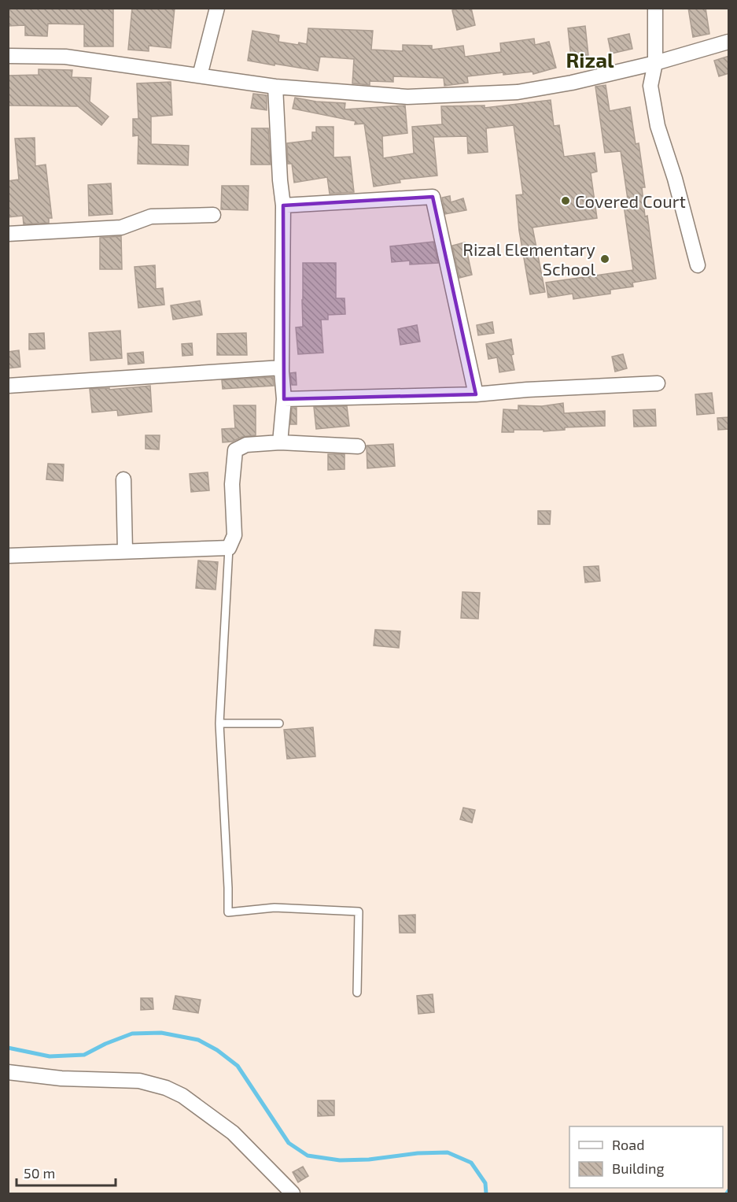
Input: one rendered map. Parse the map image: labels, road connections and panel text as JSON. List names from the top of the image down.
{
  "districts": ["Rizal"],
  "places": ["Covered Court", "Rizal Elementary School"],
  "legend": ["Road", "Building"],
  "scale_bar": "50 m"
}
